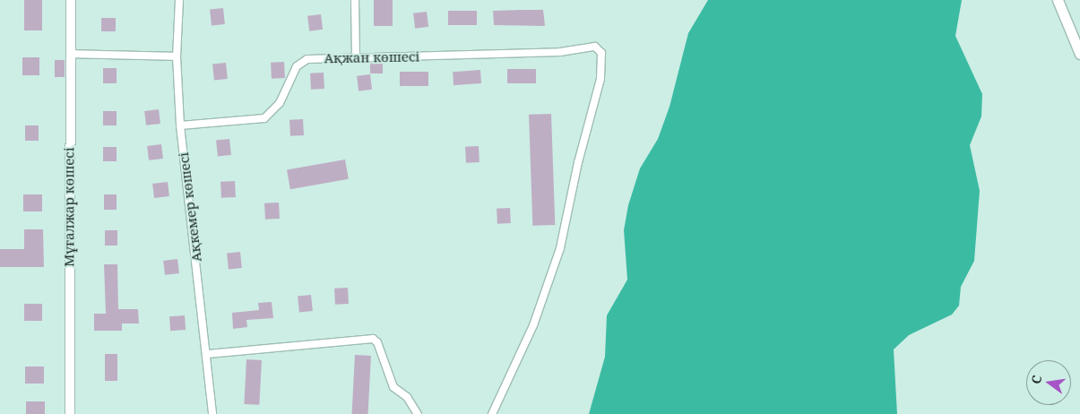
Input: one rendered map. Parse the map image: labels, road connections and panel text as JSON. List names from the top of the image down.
{
  "streets": {
    "street": ["Ақжан көшесі", "Мұғалжар көшесі", "Ақкемер көшесі"]
  },
  "crossings": [
    ["Ақжан көшесі", "Ақкемер көшесі"]
  ],
  "north": "left"
}
